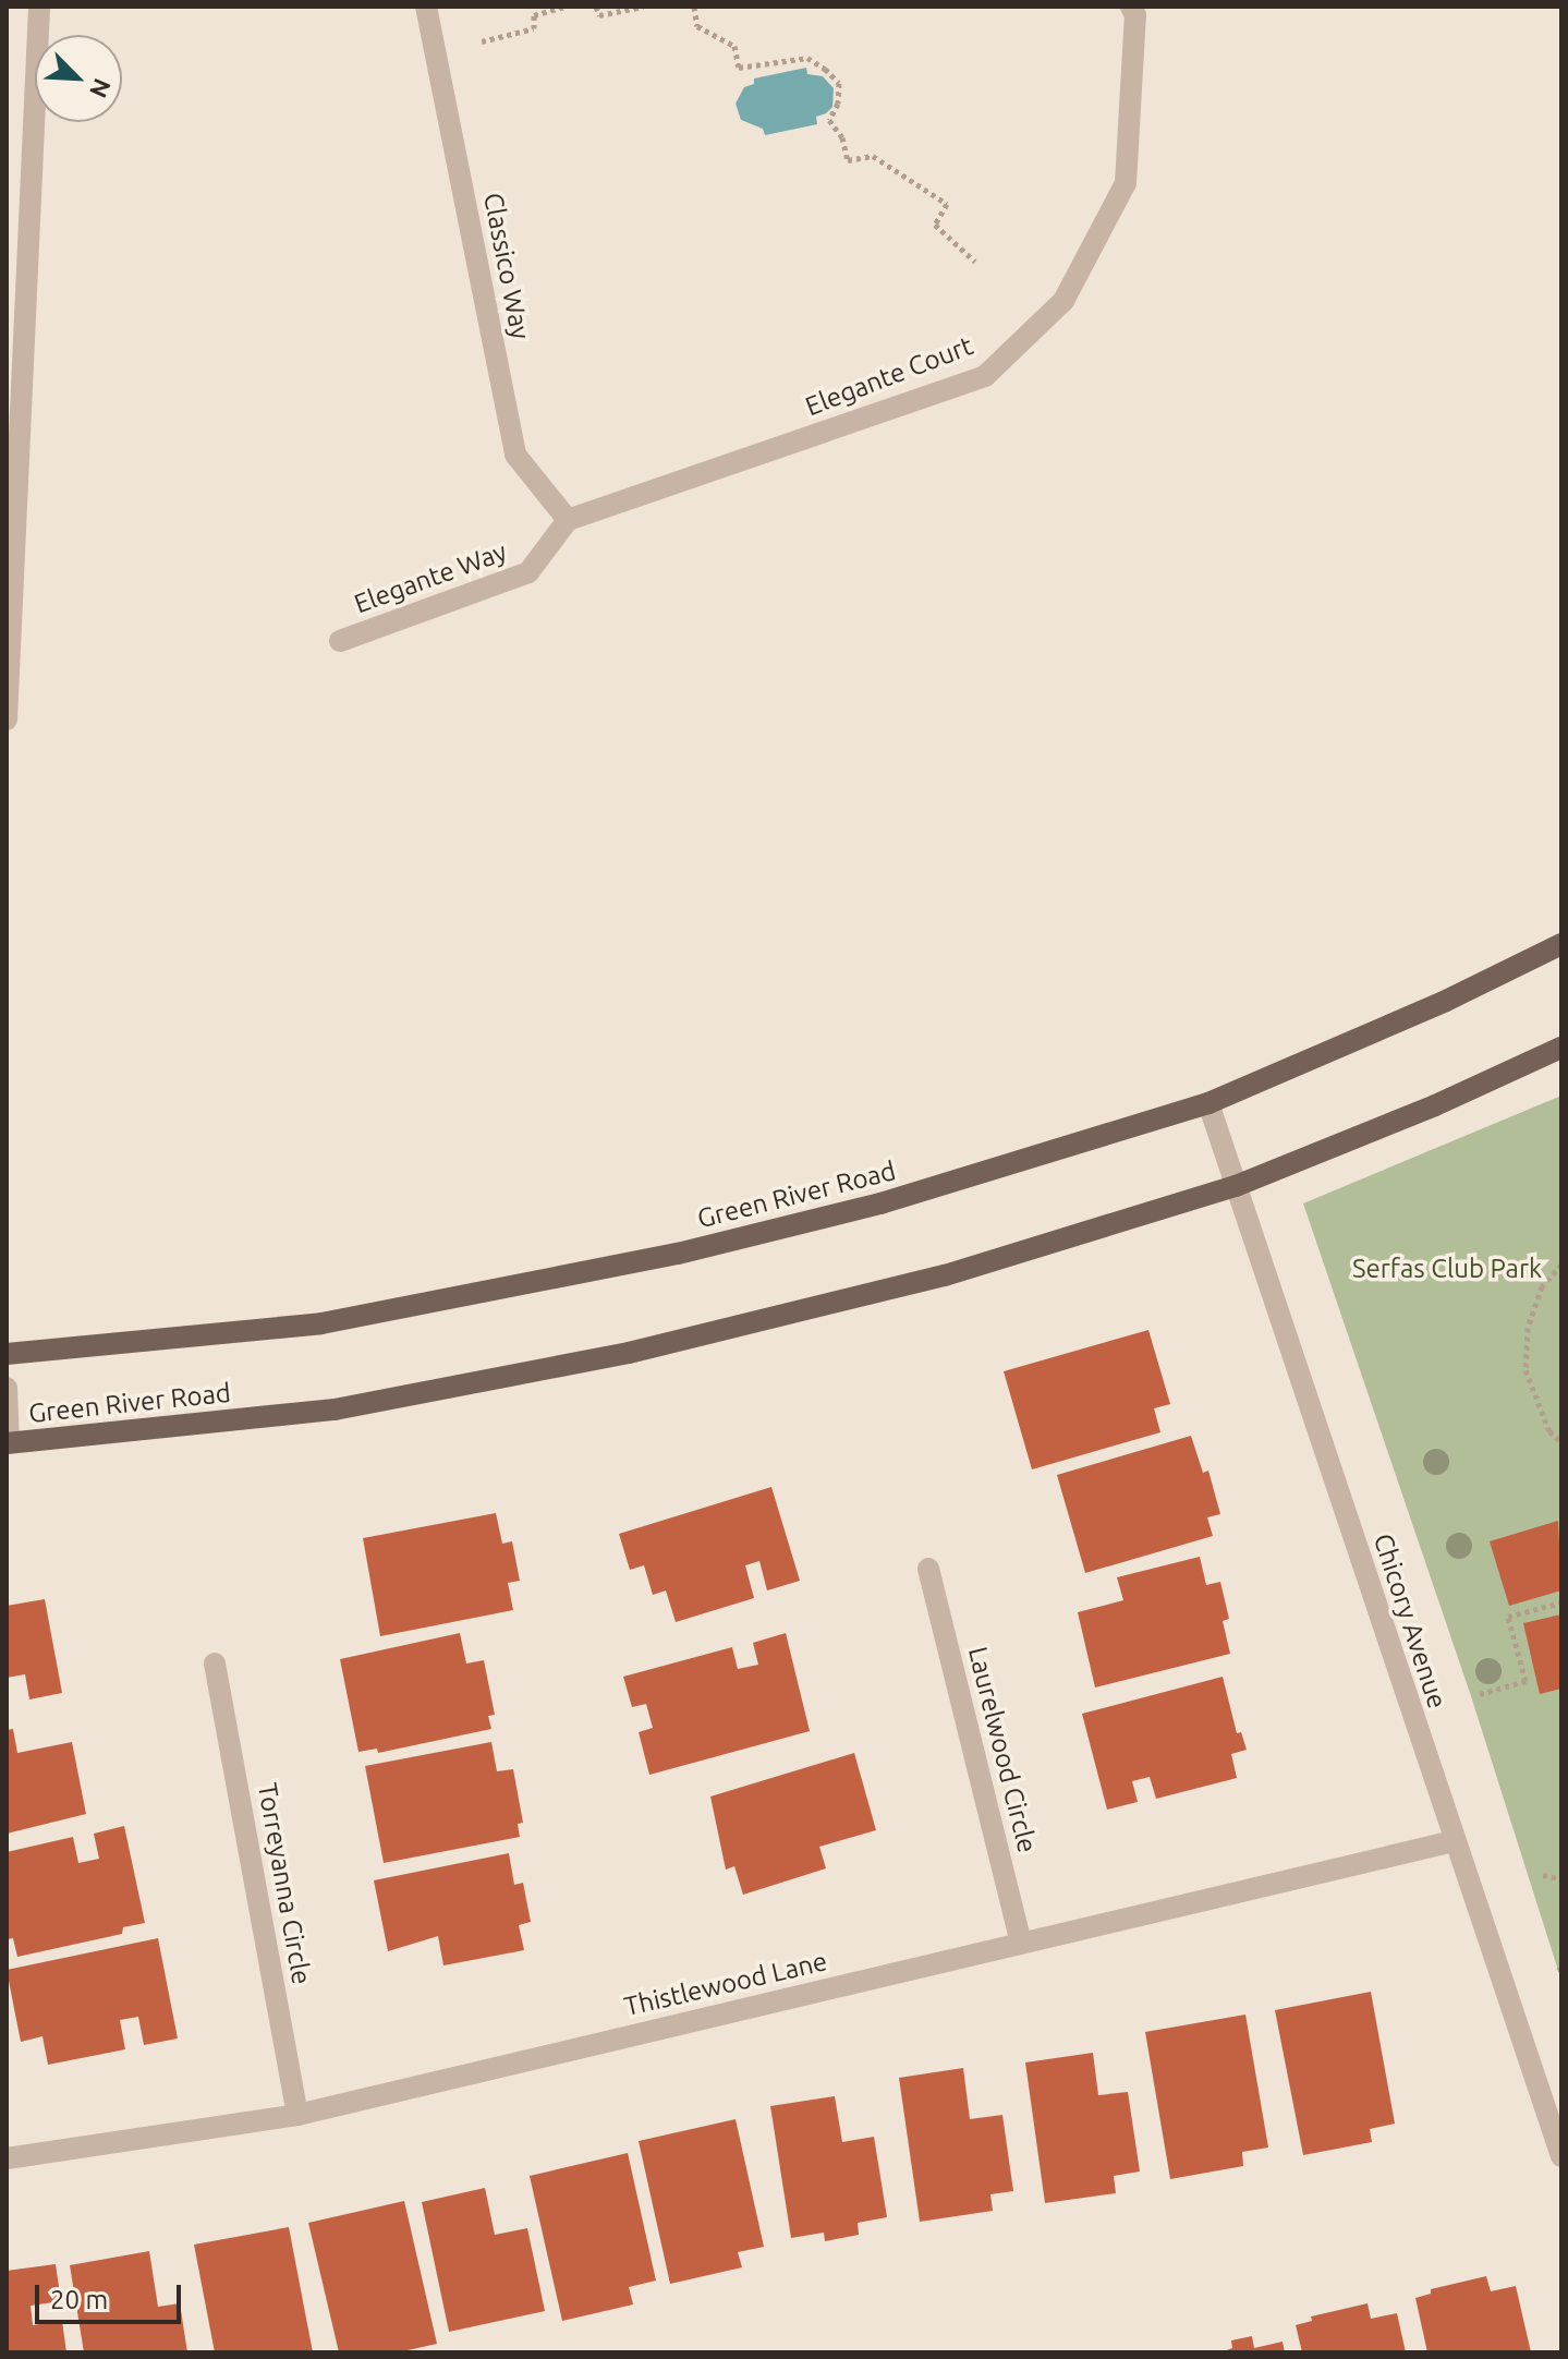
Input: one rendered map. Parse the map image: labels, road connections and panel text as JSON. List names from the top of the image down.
{
  "streets": {
    "main road": ["Green River Road"],
    "street": [
      "Classico Way",
      "Elegante Court",
      "Elegante Way",
      "Chicory Avenue",
      "Laurelwood Circle",
      "Torreyanna Circle",
      "Thistlewood Lane"
    ]
  },
  "crossings": [
    ["Classico Way", "Elegante Court"],
    ["Classico Way", "Elegante Way"],
    ["Elegante Court", "Elegante Way"],
    ["Green River Road", "Chicory Avenue"],
    ["Chicory Avenue", "Thistlewood Lane"],
    ["Laurelwood Circle", "Thistlewood Lane"],
    ["Torreyanna Circle", "Thistlewood Lane"]
  ],
  "parks": ["Serfas Club Park"],
  "scale_bar": "20 m",
  "north": "bottom right"
}
